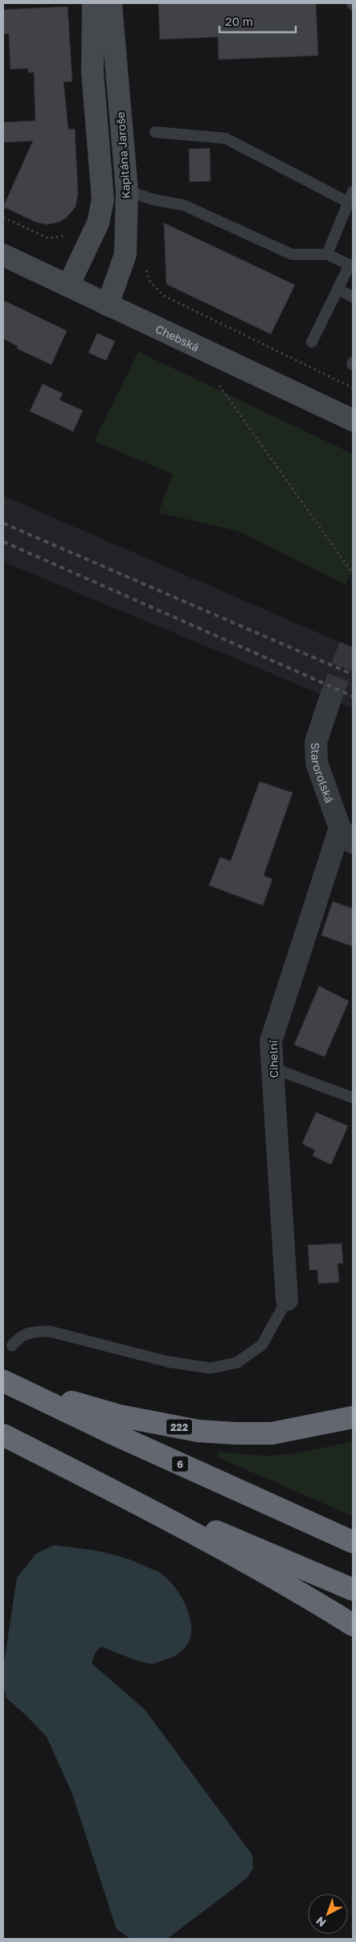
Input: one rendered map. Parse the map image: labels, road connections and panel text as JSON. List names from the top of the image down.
{
  "streets": {
    "highway": ["222", "6"],
    "street": [
      "Kapitána Jaroše",
      "Chebská",
      "Starorolská",
      "Cihelní"
    ]
  },
  "crossings": [
    ["Kapitána Jaroše", "Chebská"],
    ["Starorolská", "Cihelní"],
    ["222", "6"]
  ],
  "scale_bar": "20 m",
  "north": "bottom left"
}
